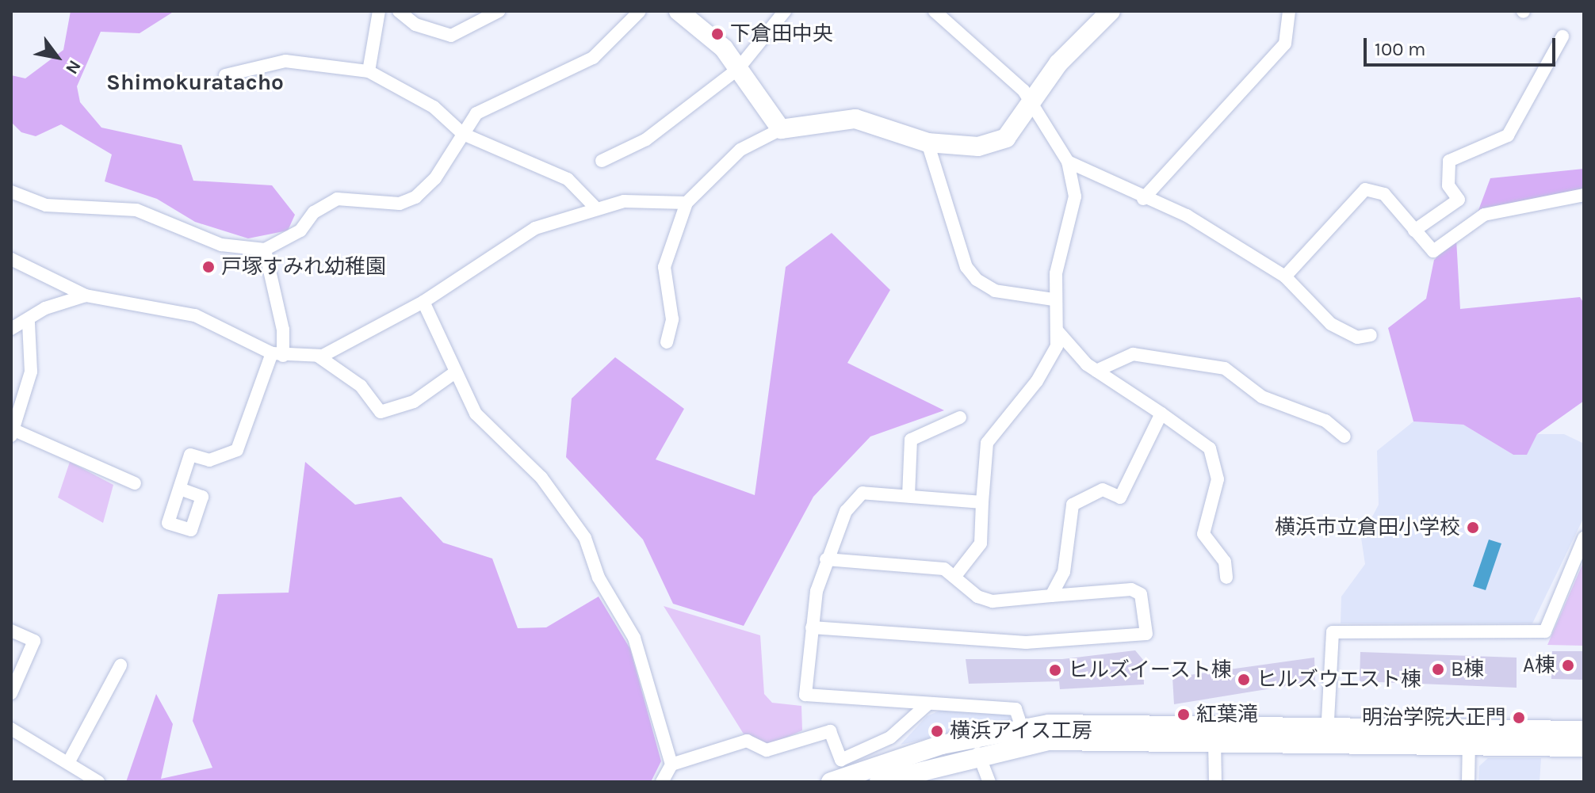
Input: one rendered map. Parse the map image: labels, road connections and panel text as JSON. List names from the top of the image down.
{
  "districts": ["Shimokuratacho"],
  "places": [
    "下倉田中央",
    "戸塚すみれ幼稚園",
    "横浜市立倉田小学校",
    "A棟",
    "B棟",
    "ヒルズイースト棟",
    "ヒルズウエスト棟",
    "紅葉滝",
    "明治学院大正門",
    "横浜アイス工房"
  ],
  "scale_bar": "100 m",
  "north": "bottom right"
}
